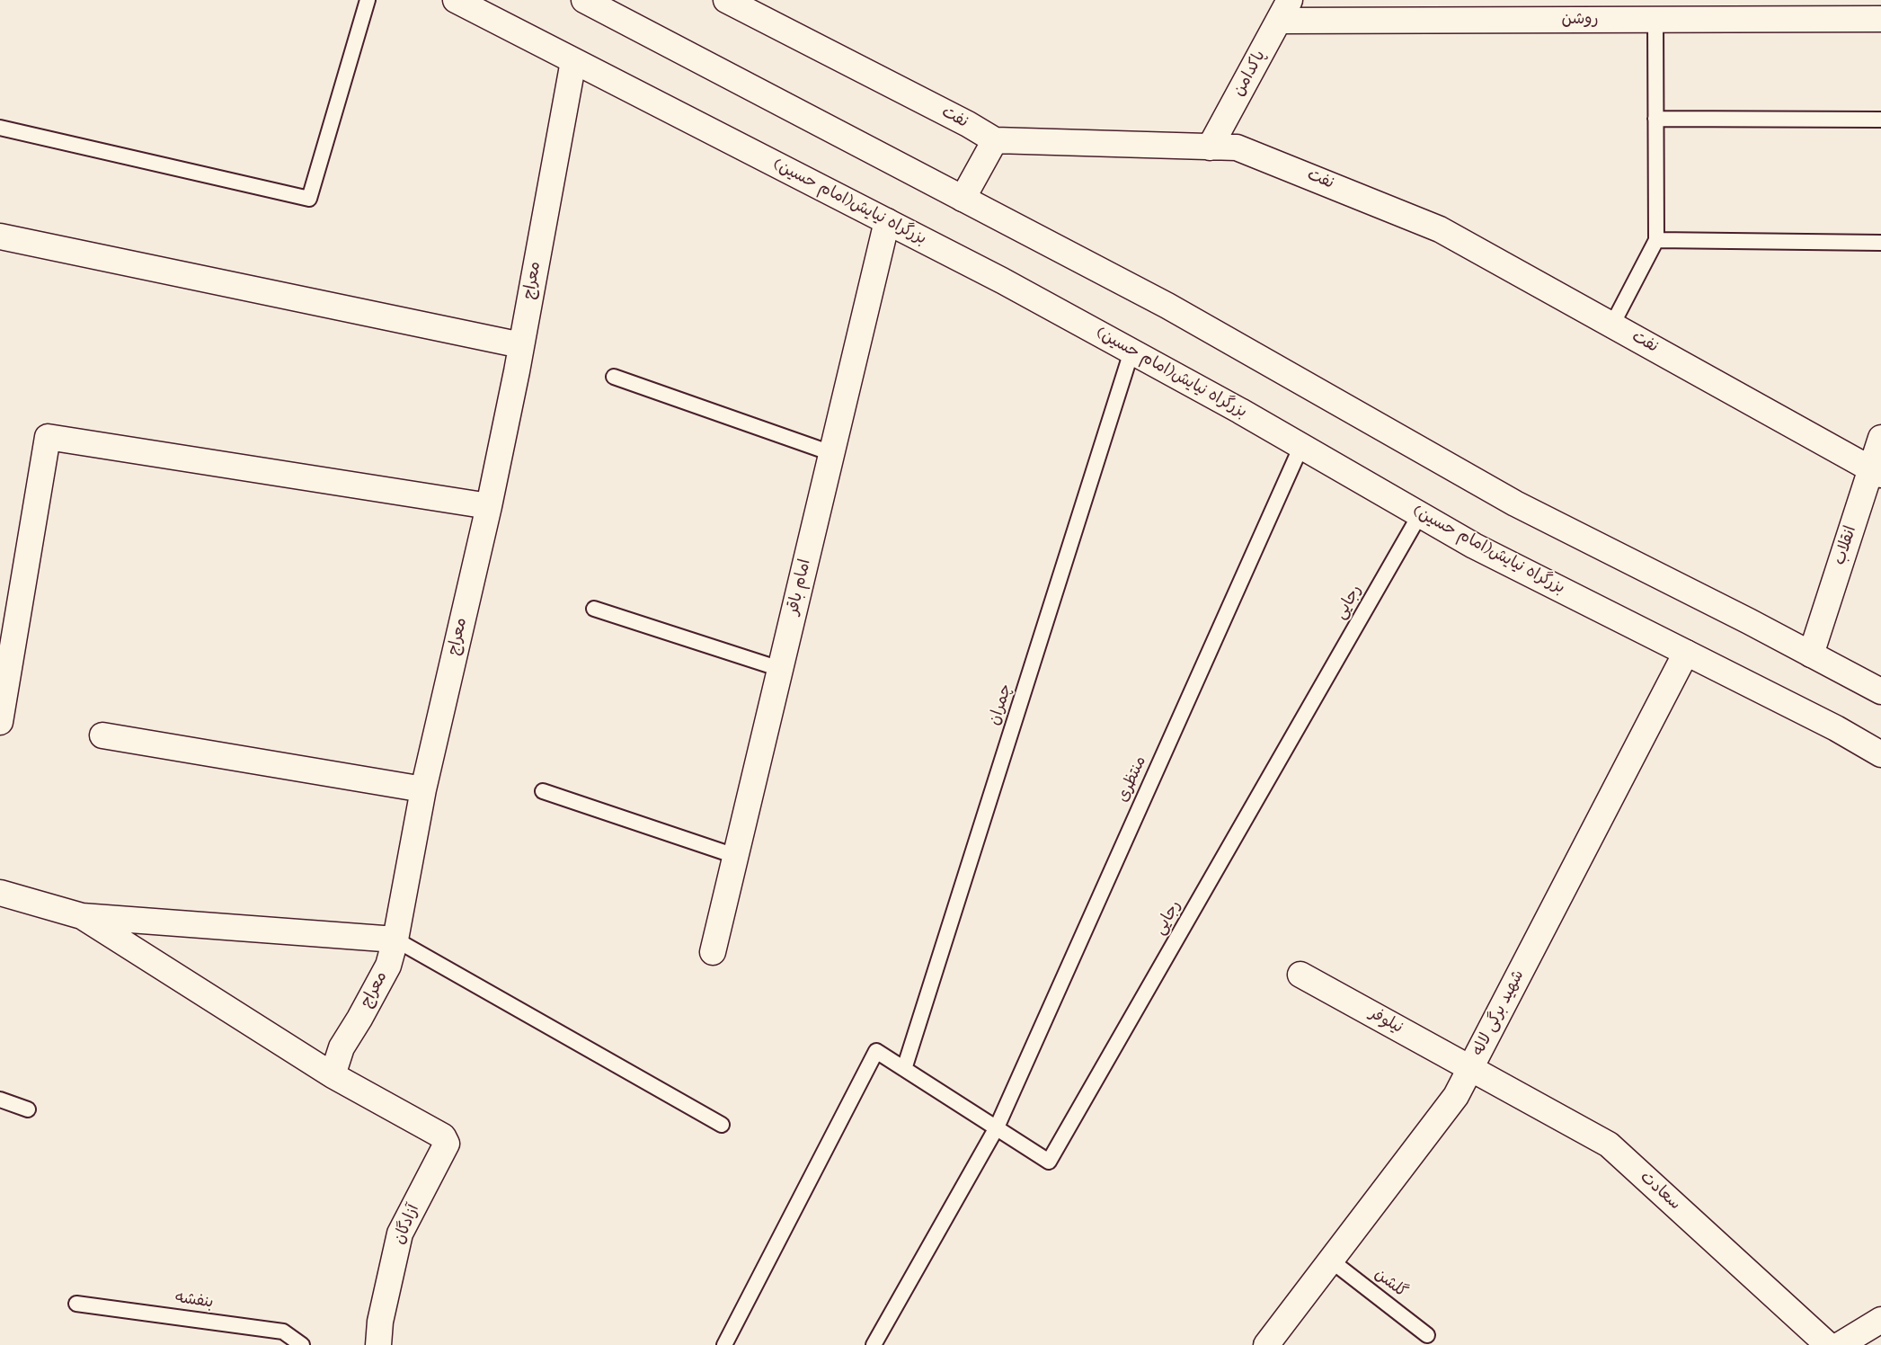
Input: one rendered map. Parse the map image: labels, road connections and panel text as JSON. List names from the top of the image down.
{
  "streets": {
    "main road": [
      "روشن",
      "پاکدامن",
      "نفت",
      "بزرگراه نیایش(امام حسین)",
      "معراج",
      "انقلاب",
      "امام باقر",
      "شهید برگی لاله",
      "نیلوفر",
      "سعادت",
      "آزادگان"
    ],
    "lane": [
      "رجایی",
      "چمران",
      "منتظری",
      "گلشن",
      "بنفشه"
    ]
  },
  "crossings": [
    ["روشن", "پاکدامن"],
    ["پاکدامن", "نفت"],
    ["نفت", "انقلاب"],
    ["بزرگراه نیایش(امام حسین)", "معراج"],
    ["بزرگراه نیایش(امام حسین)", "امام باقر"],
    ["بزرگراه نیایش(امام حسین)", "رجایی"],
    ["بزرگراه نیایش(امام حسین)", "چمران"],
    ["بزرگراه نیایش(امام حسین)", "منتظری"],
    ["بزرگراه نیایش(امام حسین)", "شهید برگی لاله"],
    ["معراج", "آزادگان"],
    ["رجایی", "چمران"],
    ["رجایی", "منتظری"],
    ["شهید برگی لاله", "نیلوفر"],
    ["شهید برگی لاله", "سعادت"],
    ["شهید برگی لاله", "گلشن"],
    ["نیلوفر", "سعادت"]
  ]
}
